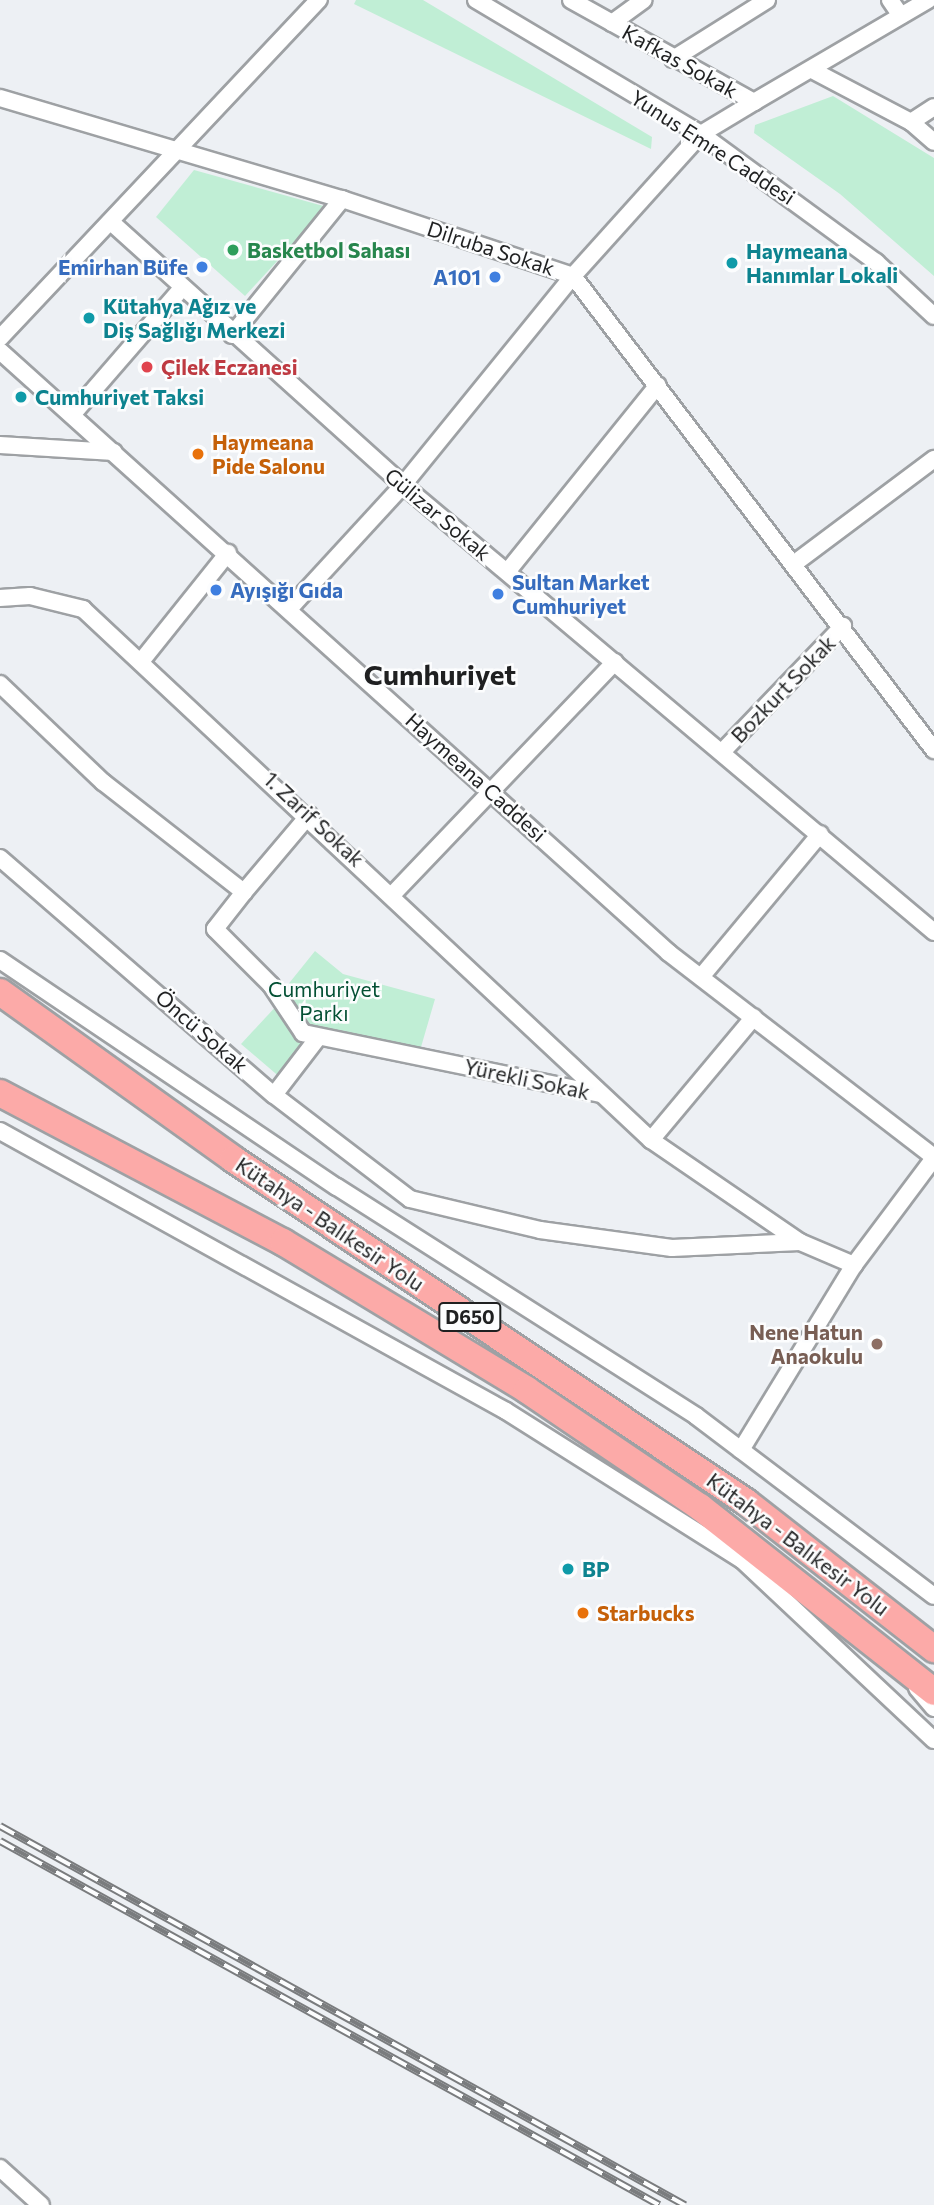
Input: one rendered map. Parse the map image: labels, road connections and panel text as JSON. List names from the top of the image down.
{
  "streets": {
    "highway": ["Kütahya - Balıkesir Yolu", "D650"],
    "street": [
      "Kafkas Sokak",
      "Yunus Emre Caddesi",
      "Dilruba Sokak",
      "Gülizar Sokak",
      "Bozkurt Sokak",
      "Haymeana Caddesi",
      "1. Zarif Sokak",
      "Öncü Sokak",
      "Yürekli Sokak"
    ]
  },
  "crossings": [
    ["Dilruba Sokak", "Bozkurt Sokak"],
    ["Gülizar Sokak", "Bozkurt Sokak"],
    ["1. Zarif Sokak", "Yürekli Sokak"],
    ["Öncü Sokak", "Yürekli Sokak"]
  ],
  "districts": ["Cumhuriyet"],
  "parks": ["Cumhuriyet Parkı"],
  "places": [
    "Basketbol Sahası",
    "Haymeana Hanımlar Lokali",
    "Emirhan Büfe",
    "A101",
    "Kütahya Ağız ve Diş Sağlığı Merkezi",
    "Çilek Eczanesi",
    "Cumhuriyet Taksi",
    "Haymeana Pide Salonu",
    "Ayışığı Gıda",
    "Sultan Market Cumhuriyet",
    "Nene Hatun Anaokulu",
    "BP",
    "Starbucks"
  ]
}
